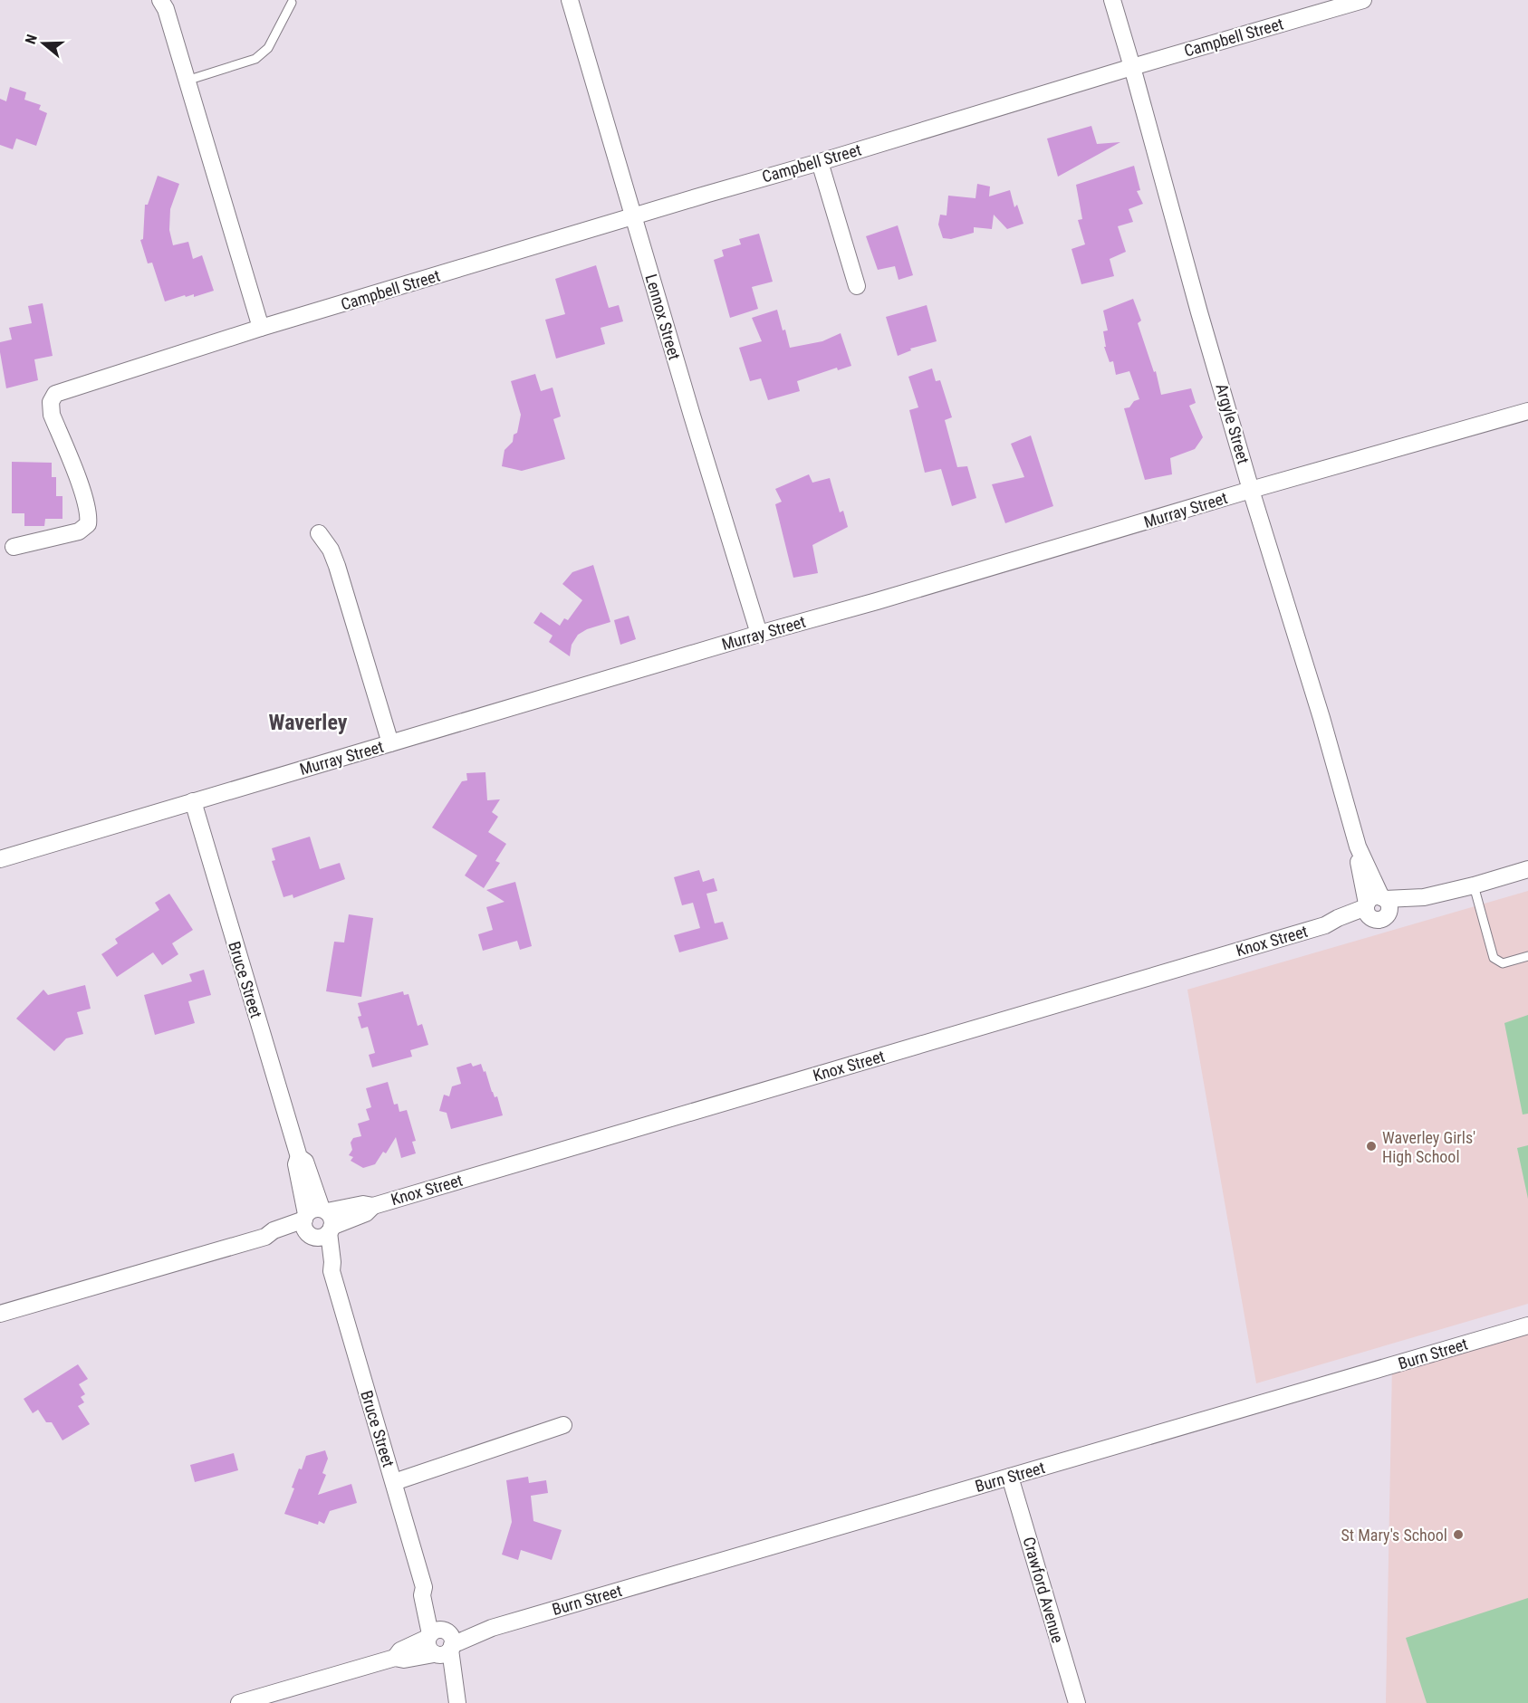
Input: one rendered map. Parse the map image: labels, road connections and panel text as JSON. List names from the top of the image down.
{
  "streets": {
    "street": [
      "Campbell Street",
      "Lennox Street",
      "Argyle Street",
      "Murray Street",
      "Knox Street",
      "Bruce Street",
      "Burn Street",
      "Crawford Avenue"
    ]
  },
  "crossings": [
    ["Campbell Street", "Lennox Street"],
    ["Campbell Street", "Argyle Street"],
    ["Lennox Street", "Murray Street"],
    ["Argyle Street", "Murray Street"],
    ["Argyle Street", "Knox Street"],
    ["Murray Street", "Bruce Street"],
    ["Knox Street", "Bruce Street"],
    ["Bruce Street", "Burn Street"],
    ["Burn Street", "Crawford Avenue"]
  ],
  "districts": ["Waverley"],
  "places": ["Waverley Girls' High School", "St Mary's School"],
  "north": "left"
}
